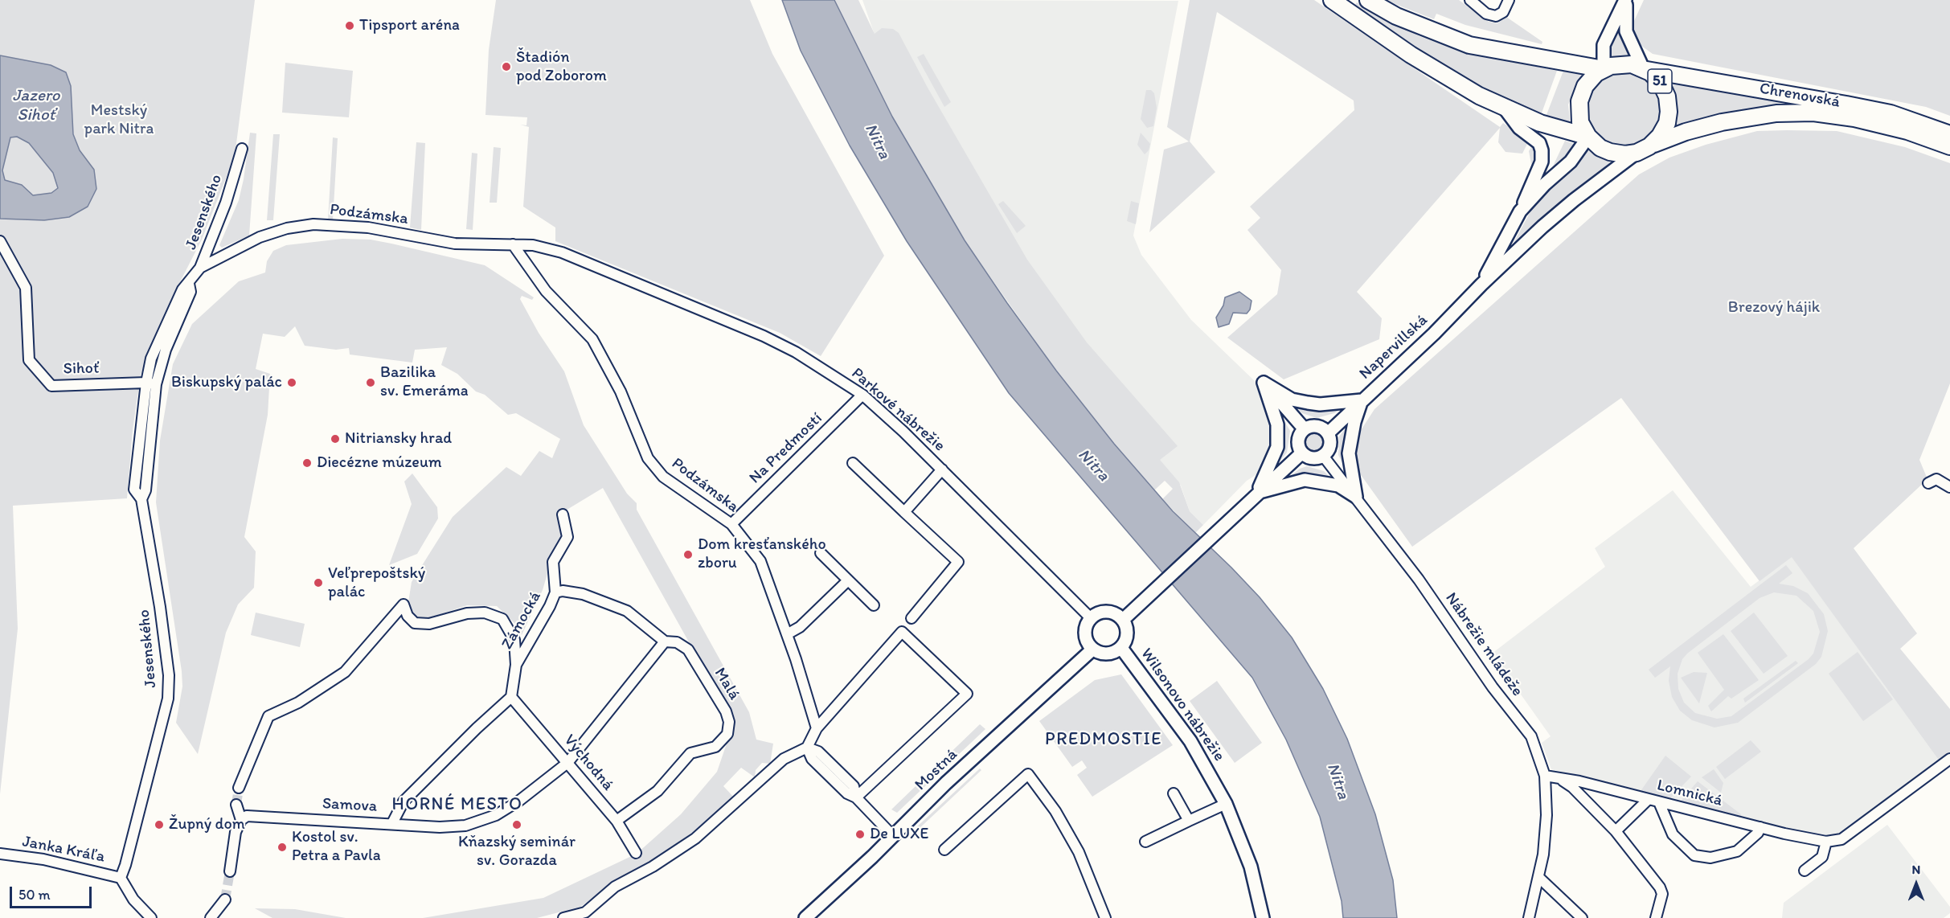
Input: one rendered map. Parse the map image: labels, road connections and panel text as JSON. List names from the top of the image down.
{
  "streets": {
    "main road": ["51", "Chrenovská"],
    "street": [
      "Jesenského",
      "Podzámska",
      "Napervillská",
      "Sihoť",
      "Parkové nábrežie",
      "Na Predmostí",
      "Zámocká",
      "Nábrežie mládeže",
      "Malá",
      "Wilsonovo nábrežie",
      "Východná",
      "Mostná",
      "Lomnická",
      "Samova",
      "Janka Kráľa"
    ]
  },
  "crossings": [
    ["51", "Chrenovská"],
    ["51", "Napervillská"],
    ["Chrenovská", "Napervillská"],
    ["Jesenského", "Podzámska"],
    ["Jesenského", "Sihoť"],
    ["Jesenského", "Janka Kráľa"],
    ["Podzámska", "Parkové nábrežie"],
    ["Podzámska", "Na Predmostí"],
    ["Napervillská", "Nábrežie mládeže"],
    ["Parkové nábrežie", "Na Predmostí"],
    ["Parkové nábrežie", "Wilsonovo nábrežie"],
    ["Parkové nábrežie", "Mostná"],
    ["Zámocká", "Malá"],
    ["Zámocká", "Samova"],
    ["Nábrežie mládeže", "Lomnická"],
    ["Malá", "Východná"],
    ["Malá", "Samova"],
    ["Wilsonovo nábrežie", "Mostná"],
    ["Východná", "Samova"]
  ],
  "districts": ["PREDMOSTIE", "HORNÉ MESTO"],
  "water": ["Jazero Sihoť", "Nitra"],
  "parks": ["Mestský park Nitra", "Brezový hájik"],
  "places": [
    "Tipsport aréna",
    "Štadión pod Zoborom",
    "Biskupský palác",
    "Bazilika sv. Emeráma",
    "Nitriansky hrad",
    "Diecézne múzeum",
    "Dom kresťanského zboru",
    "Veľprepoštský palác",
    "Župný dom",
    "Kňazský seminár sv. Gorazda",
    "De LUXE",
    "Kostol sv. Petra a Pavla"
  ],
  "scale_bar": "50 m",
  "north": "top"
}
